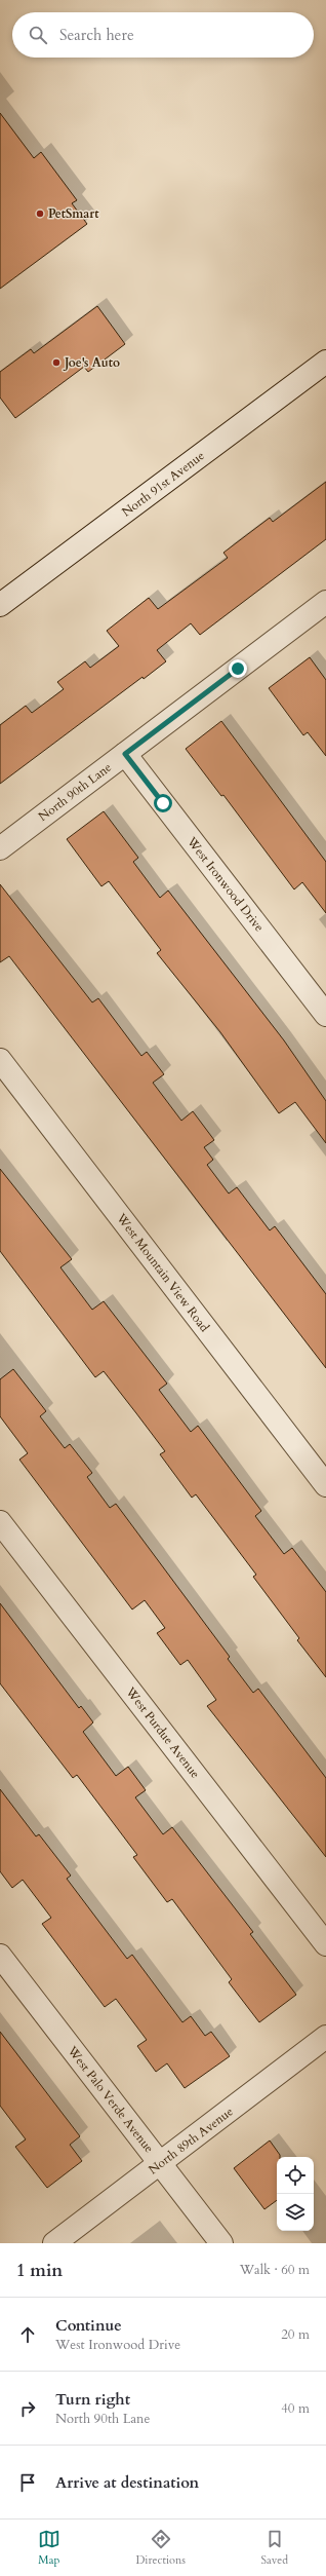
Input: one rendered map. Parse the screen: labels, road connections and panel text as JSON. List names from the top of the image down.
{
  "streets": {
    "street": [
      "North 91st Avenue",
      "North 90th Lane",
      "West Ironwood Drive",
      "West Mountain View Road",
      "West Purdue Avenue",
      "West Palo Verde Avenue",
      "North 89th Avenue"
    ]
  },
  "crossings": [
    ["North 90th Lane", "West Ironwood Drive"],
    ["West Palo Verde Avenue", "North 89th Avenue"]
  ],
  "places": ["PetSmart", "Joe's Auto"],
  "page": {
    "search": "Search here",
    "heading": ["1 min", "Walk · 60 m"],
    "list": [
      ["Continue", "West Ironwood Drive", "20 m"],
      ["Turn right", "North 90th Lane", "40 m"],
      "Arrive at destination"
    ],
    "nav": ["Map", "Directions", "Saved"]
  }
}
